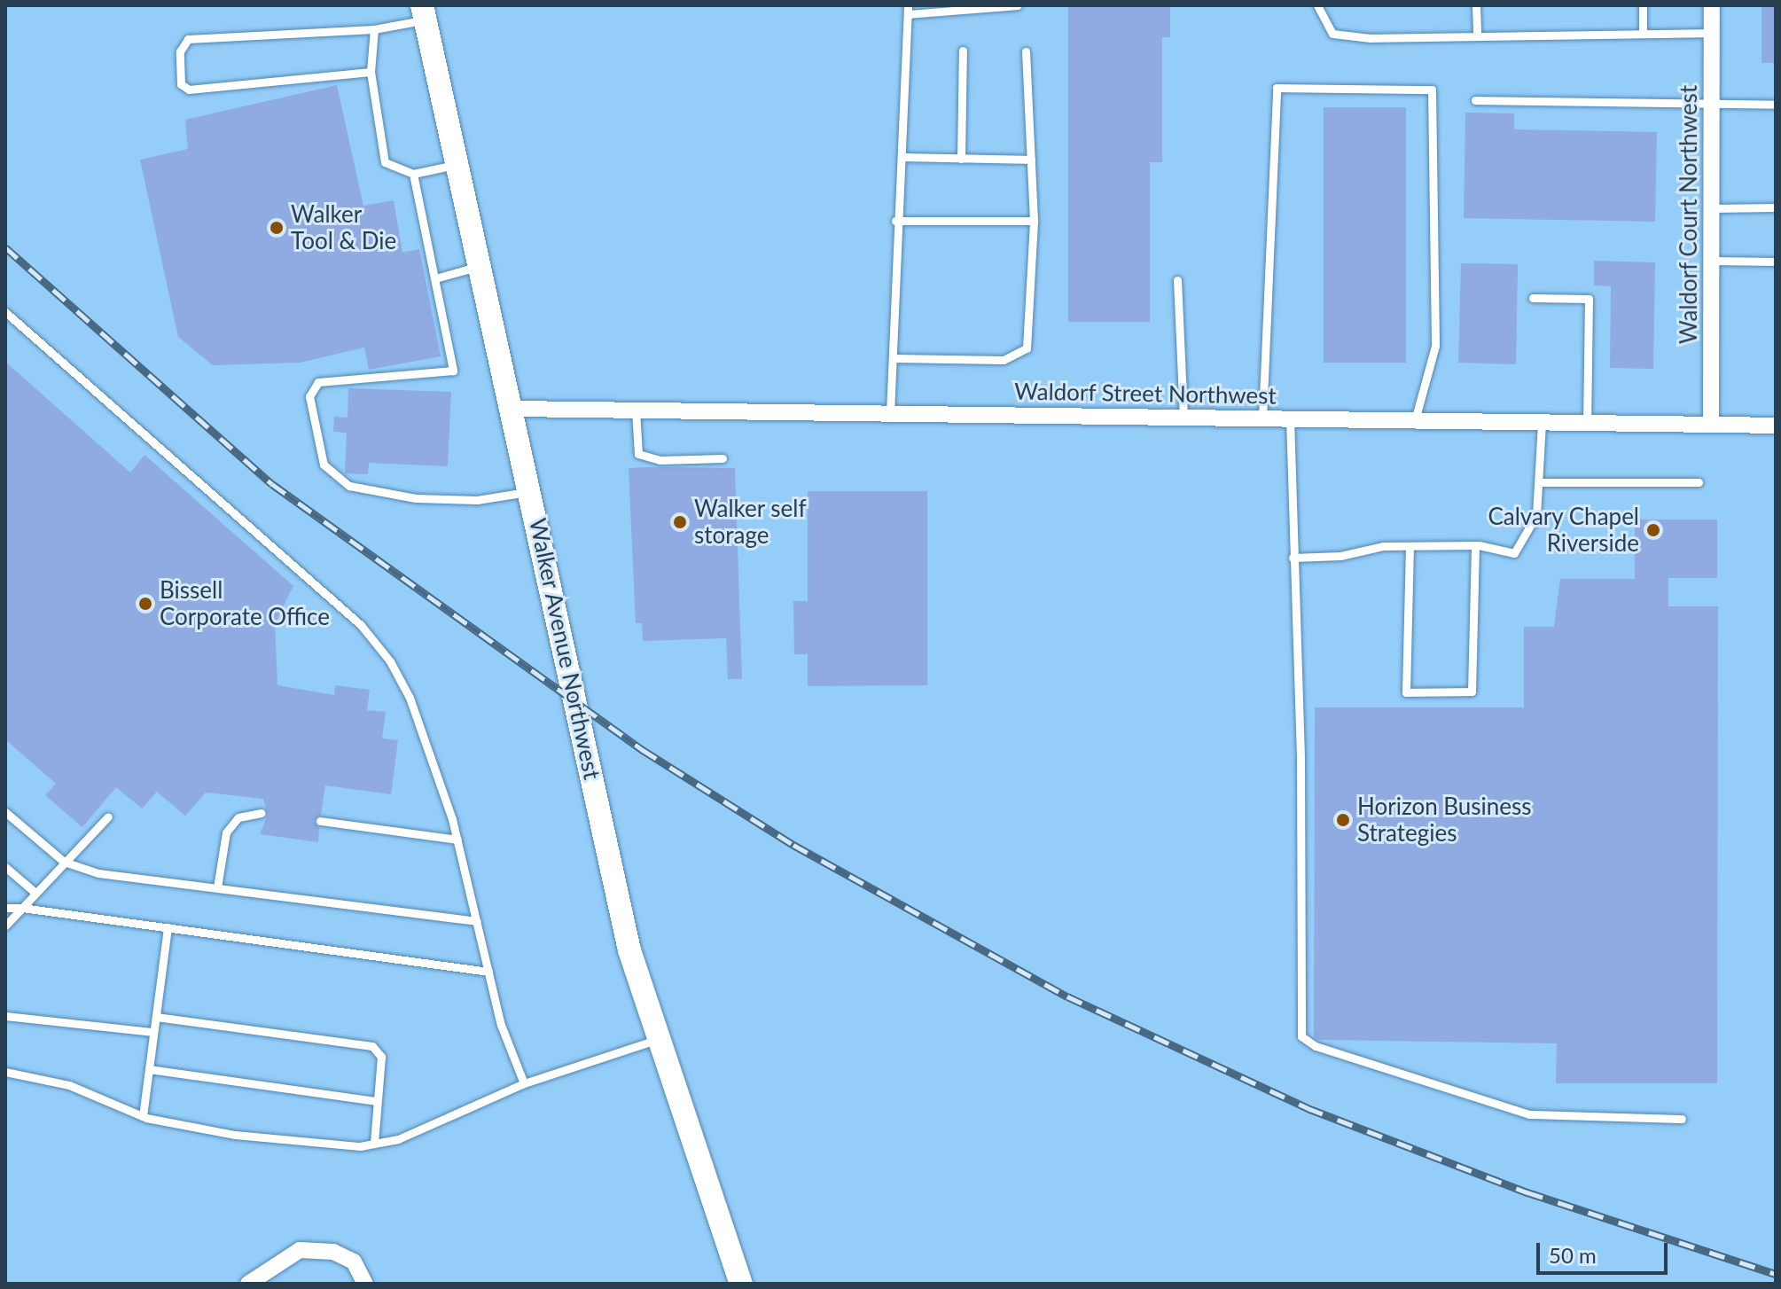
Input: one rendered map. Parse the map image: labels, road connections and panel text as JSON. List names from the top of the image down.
{
  "streets": {
    "main road": ["Walker Avenue Northwest"],
    "street": ["Waldorf Court Northwest", "Waldorf Street Northwest"]
  },
  "crossings": [
    ["Waldorf Court Northwest", "Waldorf Street Northwest"],
    ["Waldorf Street Northwest", "Walker Avenue Northwest"]
  ],
  "places": [
    "Walker Tool & Die",
    "Walker self storage",
    "Calvary Chapel Riverside",
    "Bissell Corporate Office",
    "Horizon Business Strategies"
  ],
  "scale_bar": "50 m"
}
